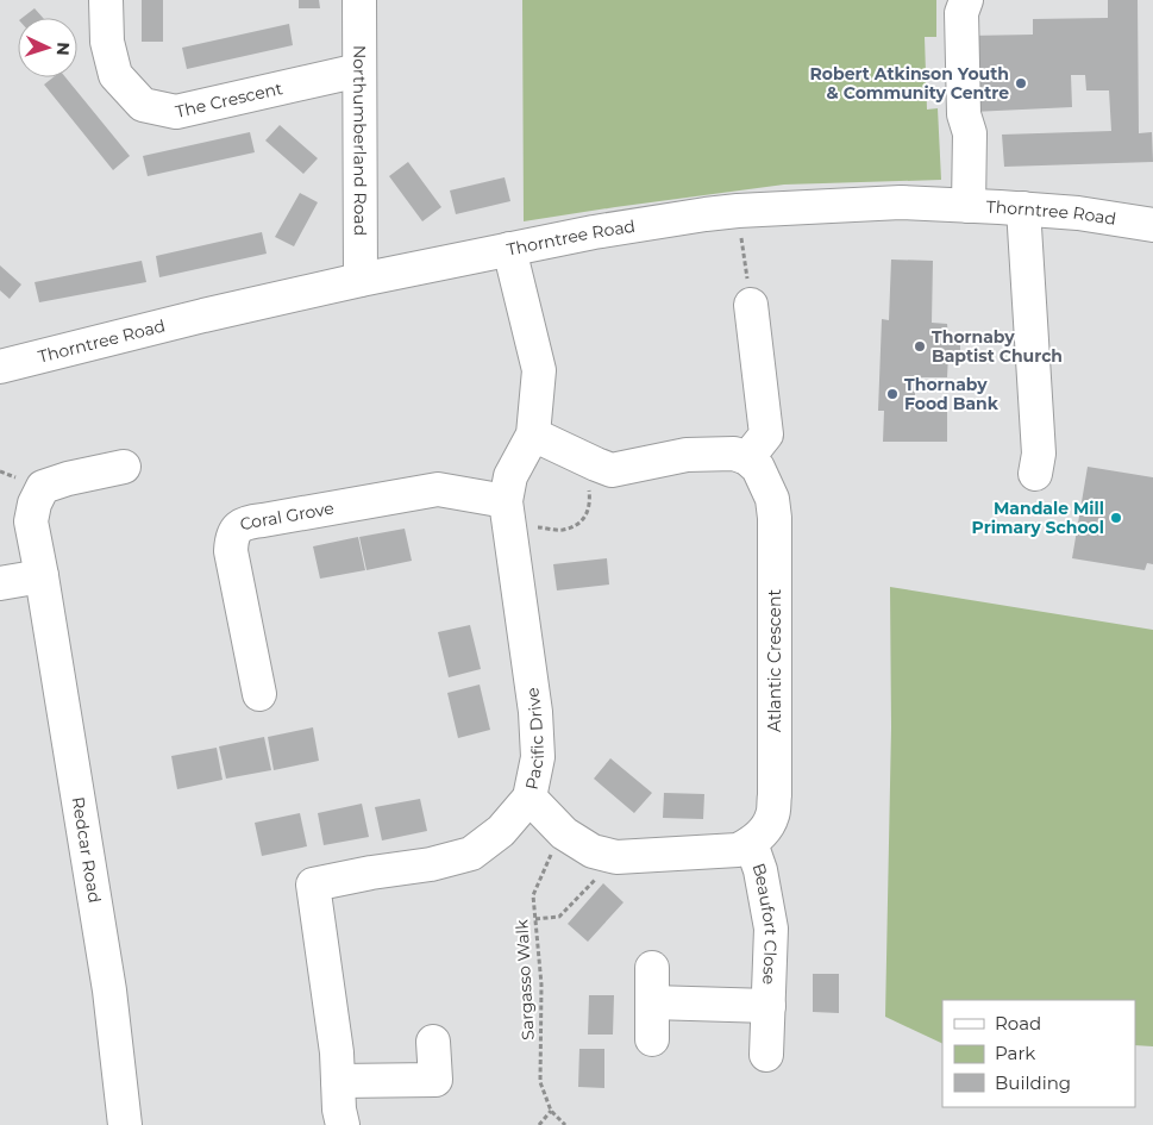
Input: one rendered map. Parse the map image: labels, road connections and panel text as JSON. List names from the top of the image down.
{
  "streets": {
    "street": [
      "The Crescent",
      "Northumberland Road",
      "Thorntree Road",
      "Coral Grove",
      "Atlantic Crescent",
      "Pacific Drive",
      "Redcar Road",
      "Beaufort Close"
    ],
    "path": ["Sargasso Walk"]
  },
  "crossings": [
    ["The Crescent", "Northumberland Road"],
    ["Northumberland Road", "Thorntree Road"],
    ["Thorntree Road", "Pacific Drive"],
    ["Coral Grove", "Pacific Drive"],
    ["Atlantic Crescent", "Beaufort Close"]
  ],
  "places": [
    "Robert Atkinson Youth & Community Centre",
    "Thornaby Baptist Church",
    "Thornaby Food Bank",
    "Mandale Mill Primary School"
  ],
  "legend": ["Road", "Park", "Building"],
  "north": "right"
}
